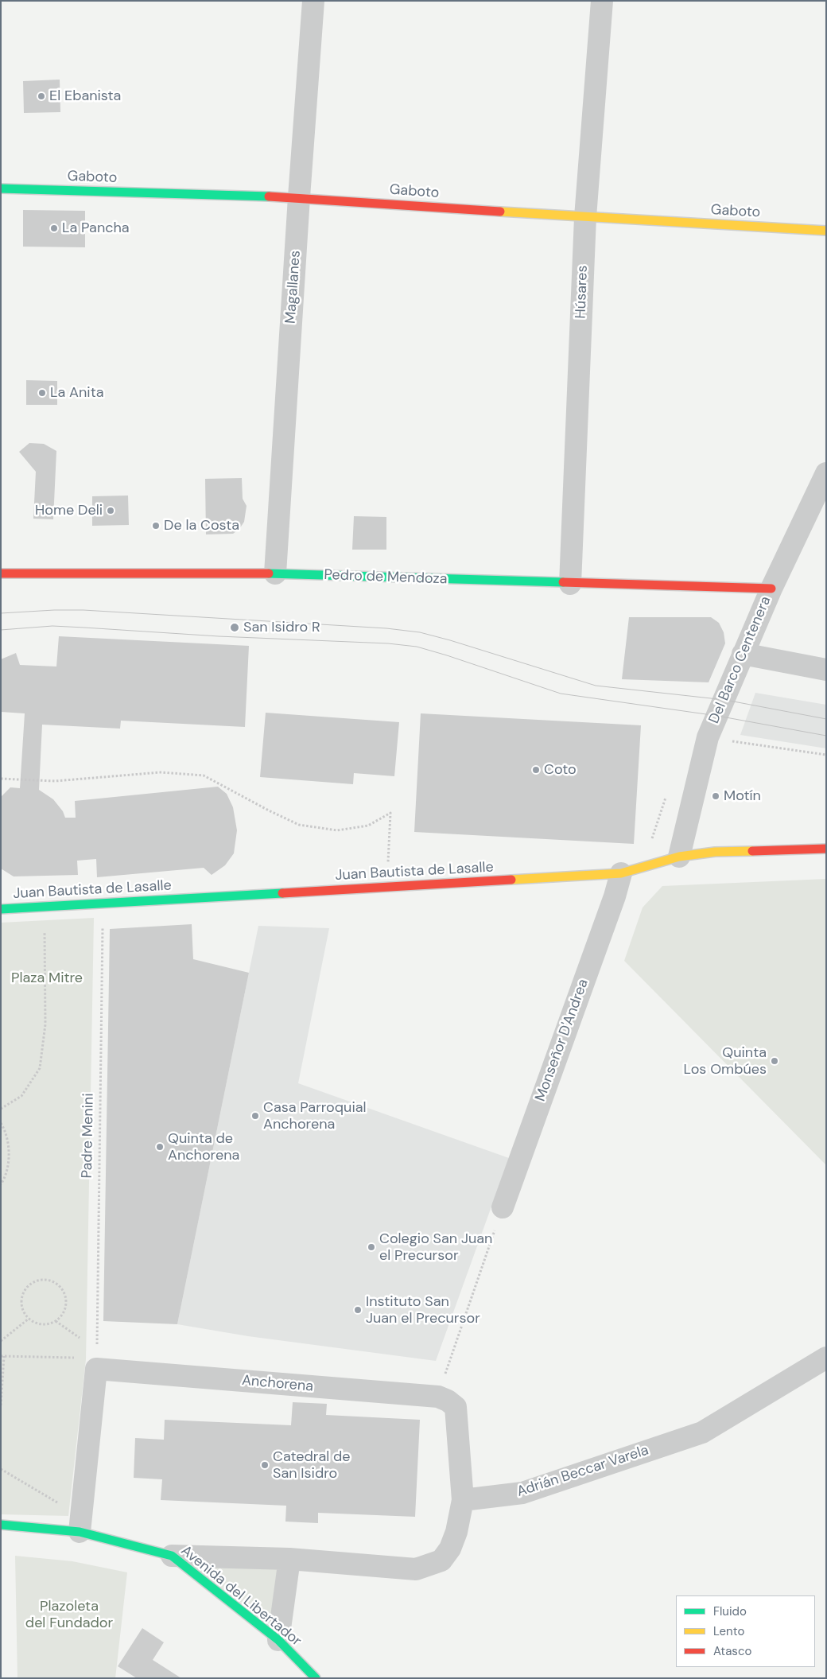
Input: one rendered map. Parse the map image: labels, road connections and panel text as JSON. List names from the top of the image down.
{
  "streets": {
    "street": [
      "Gaboto",
      "Magallanes",
      "Húsares",
      "Pedro de Mendoza",
      "Del Barco Centenera",
      "Juan Bautista de Lasalle",
      "Monseñor D'Andrea",
      "Anchorena",
      "Adrián Beccar Varela",
      "Avenida del Libertador"
    ],
    "path": ["Padre Menini"]
  },
  "crossings": [
    ["Gaboto", "Magallanes"],
    ["Gaboto", "Húsares"],
    ["Magallanes", "Pedro de Mendoza"],
    ["Húsares", "Pedro de Mendoza"],
    ["Pedro de Mendoza", "Del Barco Centenera"],
    ["Del Barco Centenera", "Juan Bautista de Lasalle"],
    ["Juan Bautista de Lasalle", "Monseñor D'Andrea"],
    ["Juan Bautista de Lasalle", "Padre Menini"],
    ["Padre Menini", "Anchorena"]
  ],
  "parks": ["Plaza Mitre", "Plazoleta del Fundador"],
  "places": [
    "El Ebanista",
    "La Pancha",
    "La Anita",
    "Home Deli",
    "De la Costa",
    "San Isidro R",
    "Coto",
    "Motín",
    "Quinta Los Ombúes",
    "Casa Parroquial Anchorena",
    "Quinta de Anchorena",
    "Colegio San Juan el Precursor",
    "Instituto San Juan el Precursor",
    "Catedral de San Isidro"
  ],
  "legend": ["Fluido", "Lento", "Atasco"]
}
